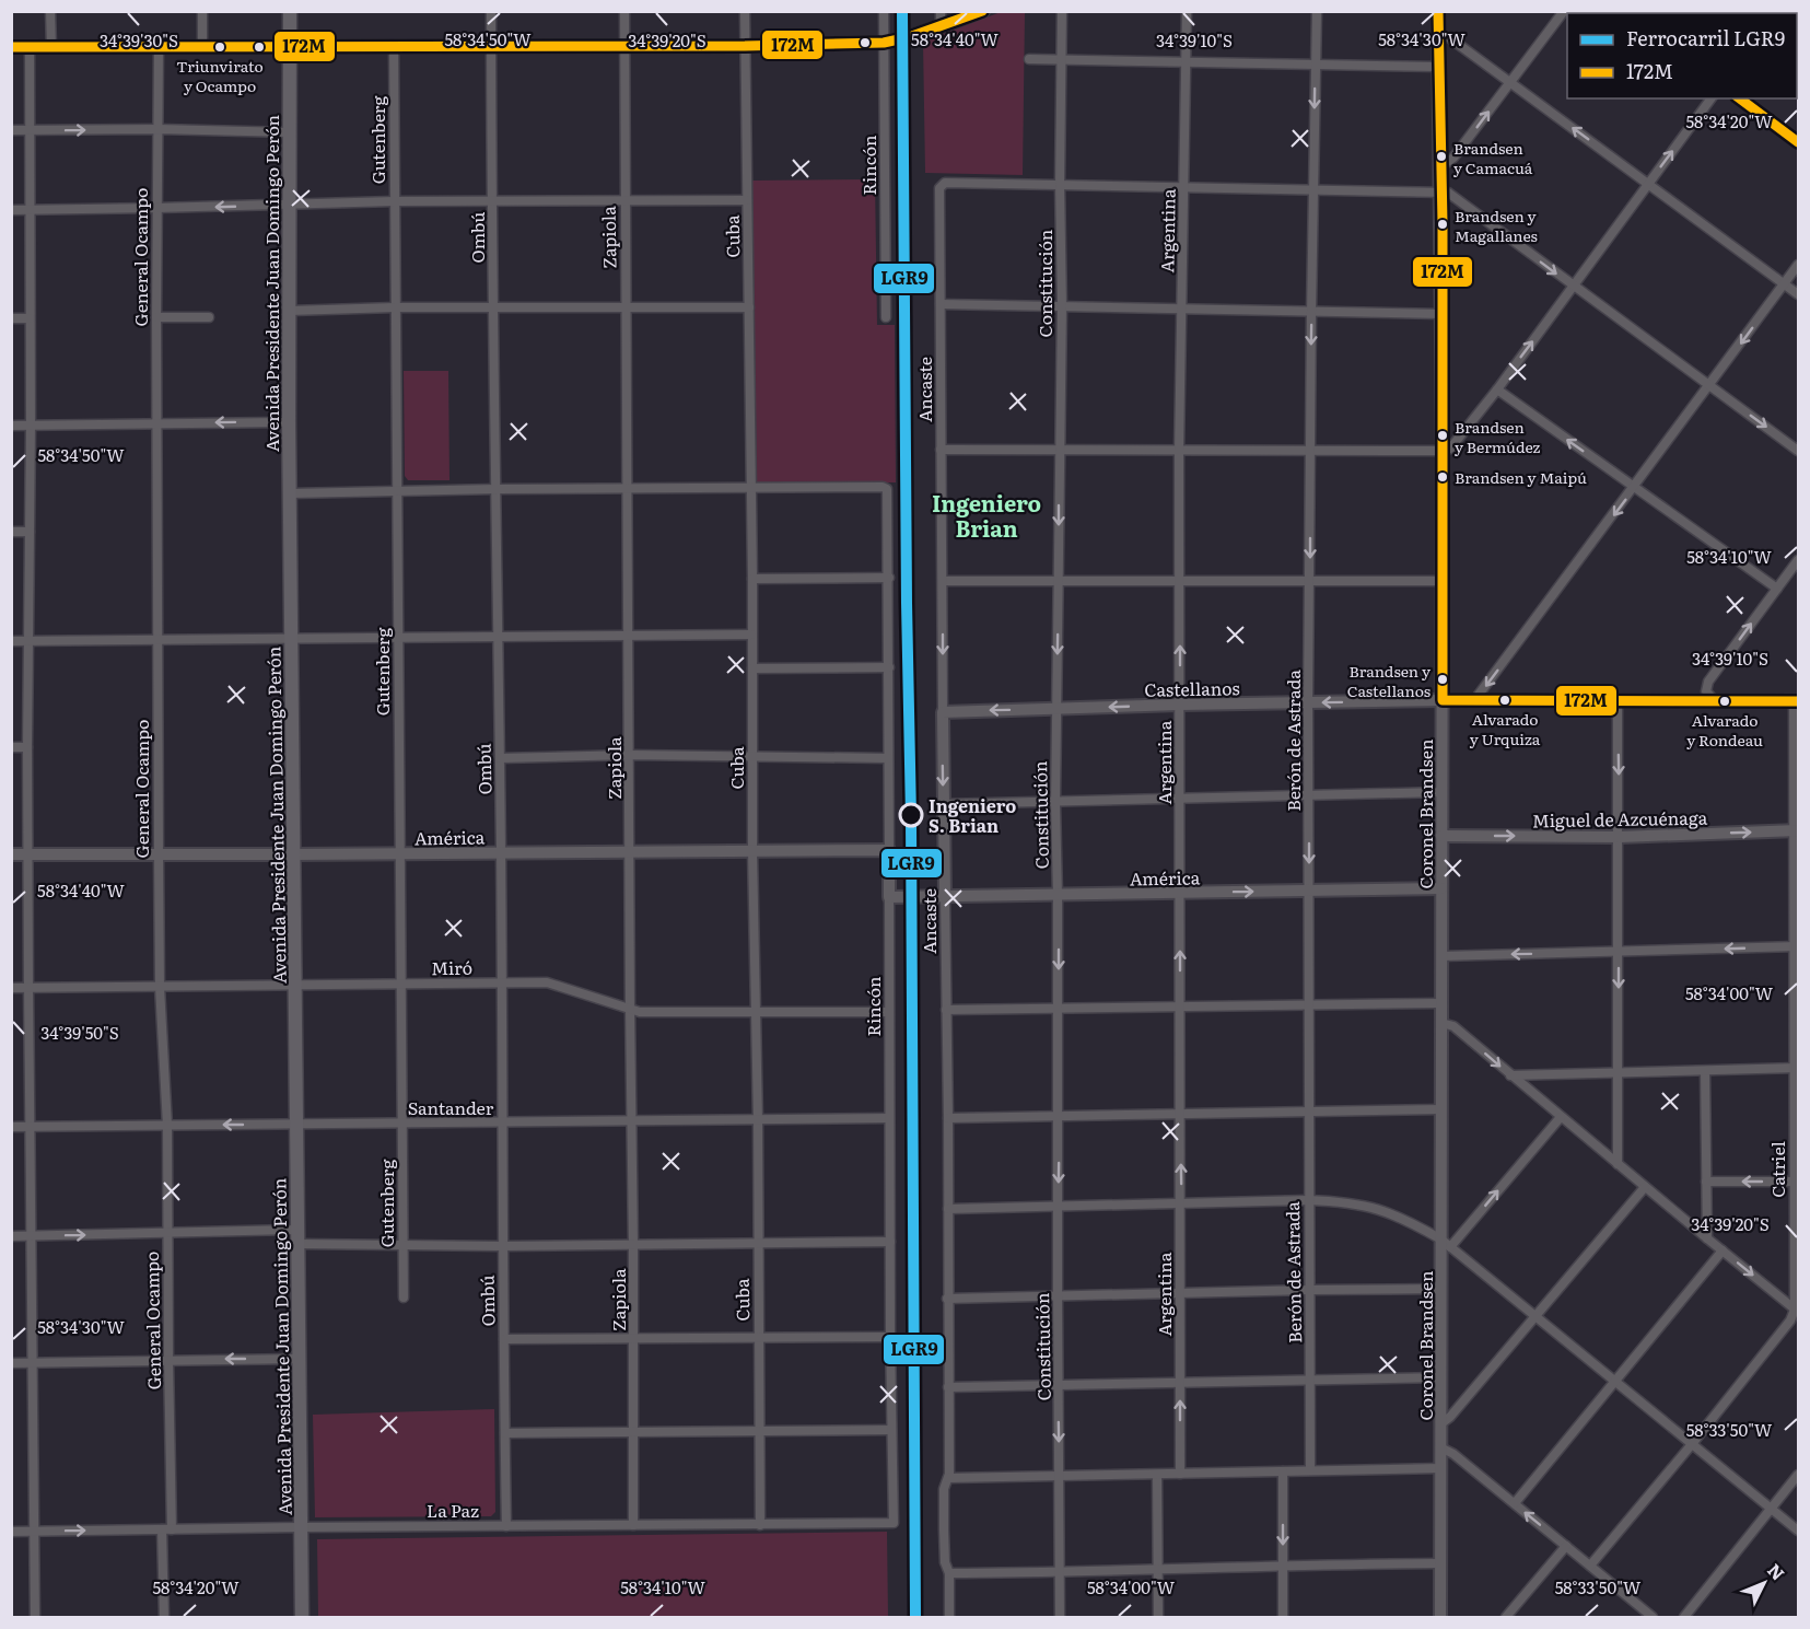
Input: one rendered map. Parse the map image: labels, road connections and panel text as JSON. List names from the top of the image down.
{
  "streets": {
    "main road": ["Avenida Presidente Juan Domingo Perón"],
    "street": [
      "Gutenberg",
      "Rincón",
      "Argentina",
      "Cuba",
      "Ombú",
      "Zapiola",
      "General Ocampo",
      "Constitución",
      "Ancaste",
      "Castellanos",
      "Berón de Astrada",
      "Coronel Brandsen",
      "Miguel de Azcuénaga",
      "América",
      "Miró",
      "Santander",
      "Catriel",
      "La Paz"
    ]
  },
  "crossings": [
    ["Gutenberg", "América"],
    ["Gutenberg", "Miró"],
    ["Gutenberg", "Santander"],
    ["Rincón", "Cuba"],
    ["Rincón", "América"],
    ["Rincón", "Miró"],
    ["Rincón", "Santander"],
    ["Rincón", "La Paz"],
    ["Argentina", "Castellanos"],
    ["Argentina", "América"],
    ["Cuba", "América"],
    ["Cuba", "Miró"],
    ["Cuba", "Santander"],
    ["Cuba", "La Paz"],
    ["Ombú", "América"],
    ["Ombú", "Miró"],
    ["Ombú", "Santander"],
    ["Ombú", "La Paz"],
    ["Zapiola", "América"],
    ["Zapiola", "Miró"],
    ["Zapiola", "Santander"],
    ["Zapiola", "La Paz"],
    ["General Ocampo", "América"],
    ["General Ocampo", "Miró"],
    ["General Ocampo", "Santander"],
    ["General Ocampo", "La Paz"],
    ["Avenida Presidente Juan Domingo Perón", "América"],
    ["Avenida Presidente Juan Domingo Perón", "Miró"],
    ["Avenida Presidente Juan Domingo Perón", "Santander"],
    ["Avenida Presidente Juan Domingo Perón", "La Paz"],
    ["Constitución", "Ancaste"],
    ["Constitución", "Castellanos"],
    ["Constitución", "América"],
    ["Ancaste", "Castellanos"],
    ["Ancaste", "América"],
    ["Castellanos", "Berón de Astrada"],
    ["Castellanos", "Coronel Brandsen"],
    ["Castellanos", "Catriel"],
    ["Berón de Astrada", "América"],
    ["Coronel Brandsen", "Miguel de Azcuénaga"],
    ["Coronel Brandsen", "América"],
    ["Miguel de Azcuénaga", "Catriel"]
  ],
  "one_way": ["Miguel de Azcuénaga"],
  "districts": ["Ingeniero Brian"],
  "places": [
    "Triunvirato y Ocampo",
    "Brandsen y Camacuá",
    "Brandsen y Magallanes",
    "Brandsen y Bermúdez",
    "Brandsen y Maipú",
    "Brandsen y Castellanos",
    "Alvarado y Urquiza",
    "Alvarado y Rondeau",
    "Ingeniero S. Brian"
  ],
  "lines": ["rail line LGR9", "transit line 172M"],
  "legend": ["Ferrocarril LGR9", "172M"],
  "north": "top right",
  "coordinates": [
    "58°34'50\"W",
    "58°34'40\"W",
    "58°34'30\"W",
    "34°39'30\"S",
    "34°39'20\"S",
    "34°39'10\"S",
    "58°34'20\"W",
    "58°34'10\"W",
    "58°34'00\"W",
    "34°39'50\"S",
    "58°33'50\"W"
  ]
}
